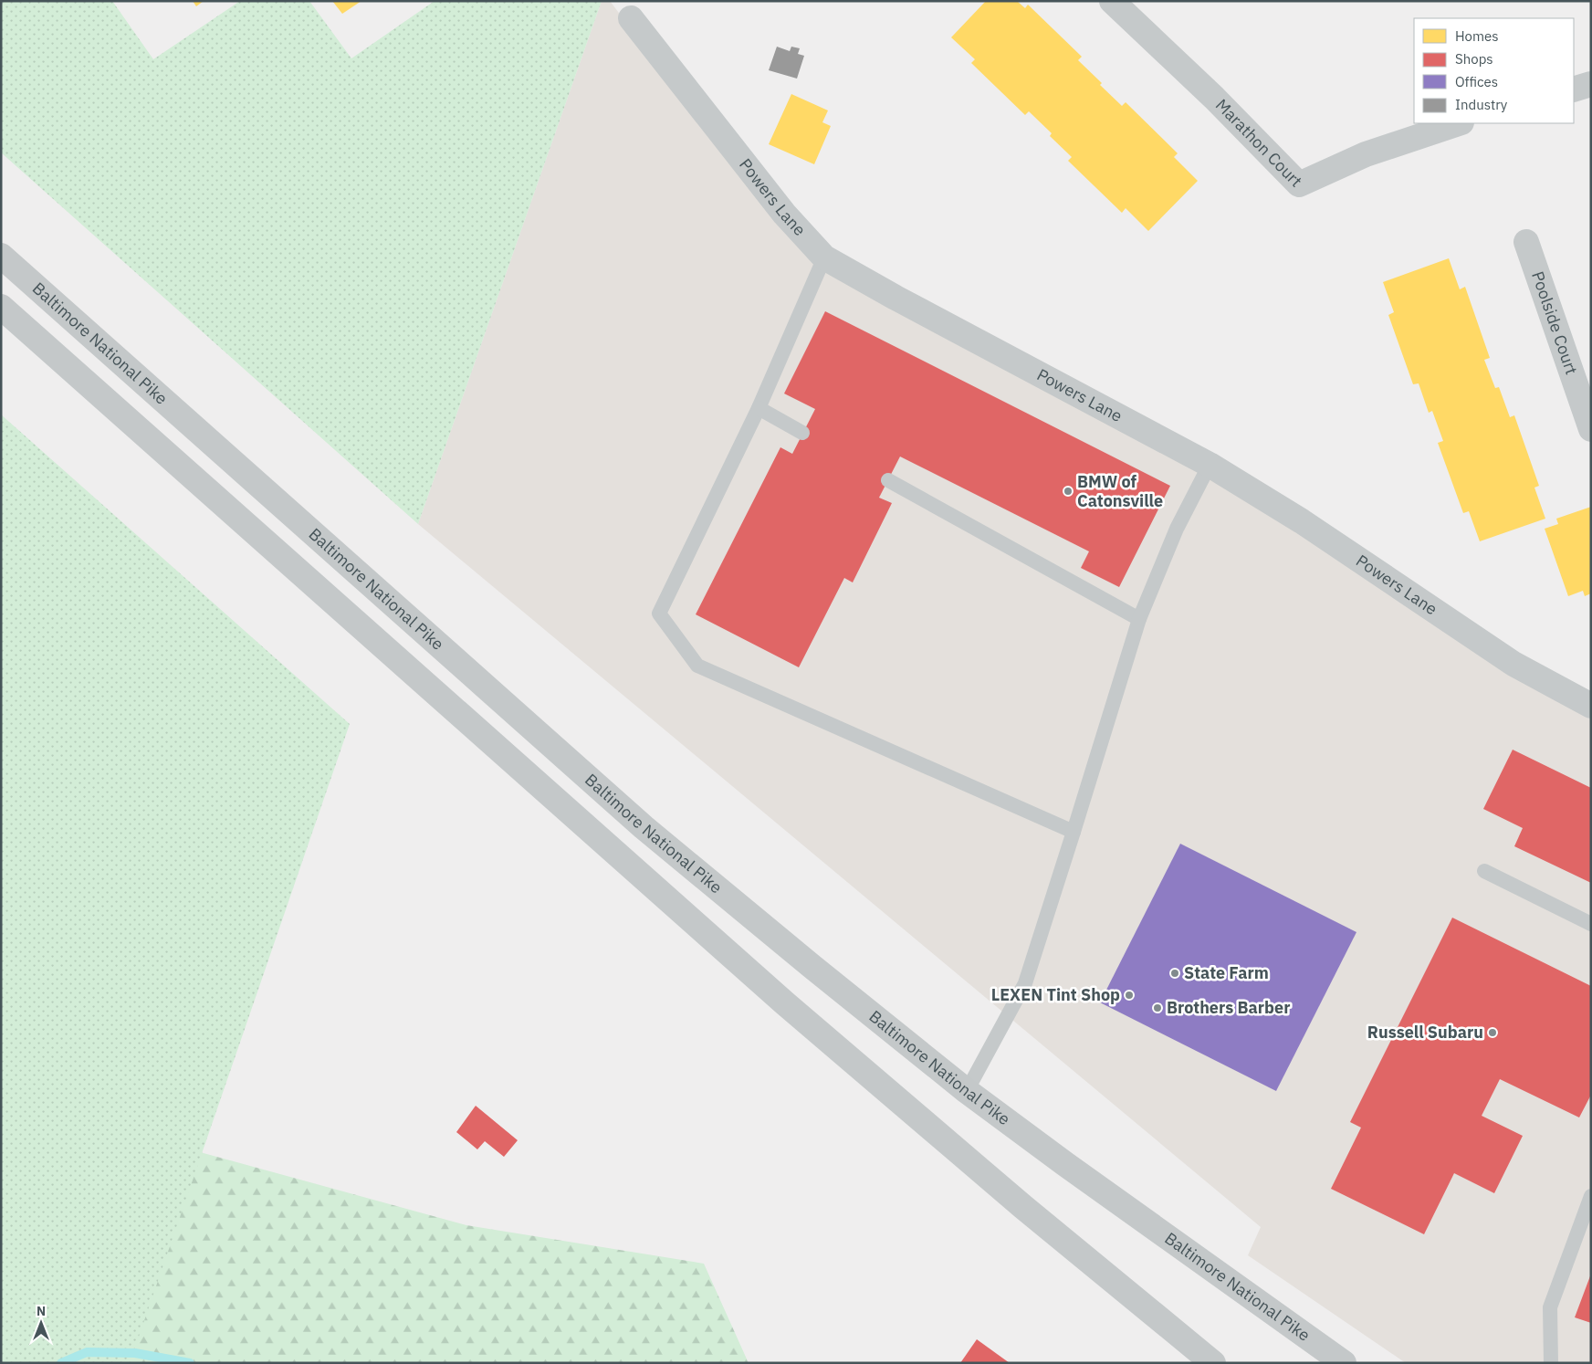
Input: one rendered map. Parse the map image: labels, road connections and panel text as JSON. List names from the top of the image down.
{
  "streets": {
    "main road": ["Baltimore National Pike"],
    "street": ["Marathon Court", "Powers Lane", "Poolside Court"]
  },
  "places": [
    "BMW of Catonsville",
    "State Farm",
    "LEXEN Tint Shop",
    "Brothers Barber",
    "Russell Subaru"
  ],
  "legend": [
    "Homes",
    "Shops",
    "Offices",
    "Industry"
  ],
  "north": "top"
}
